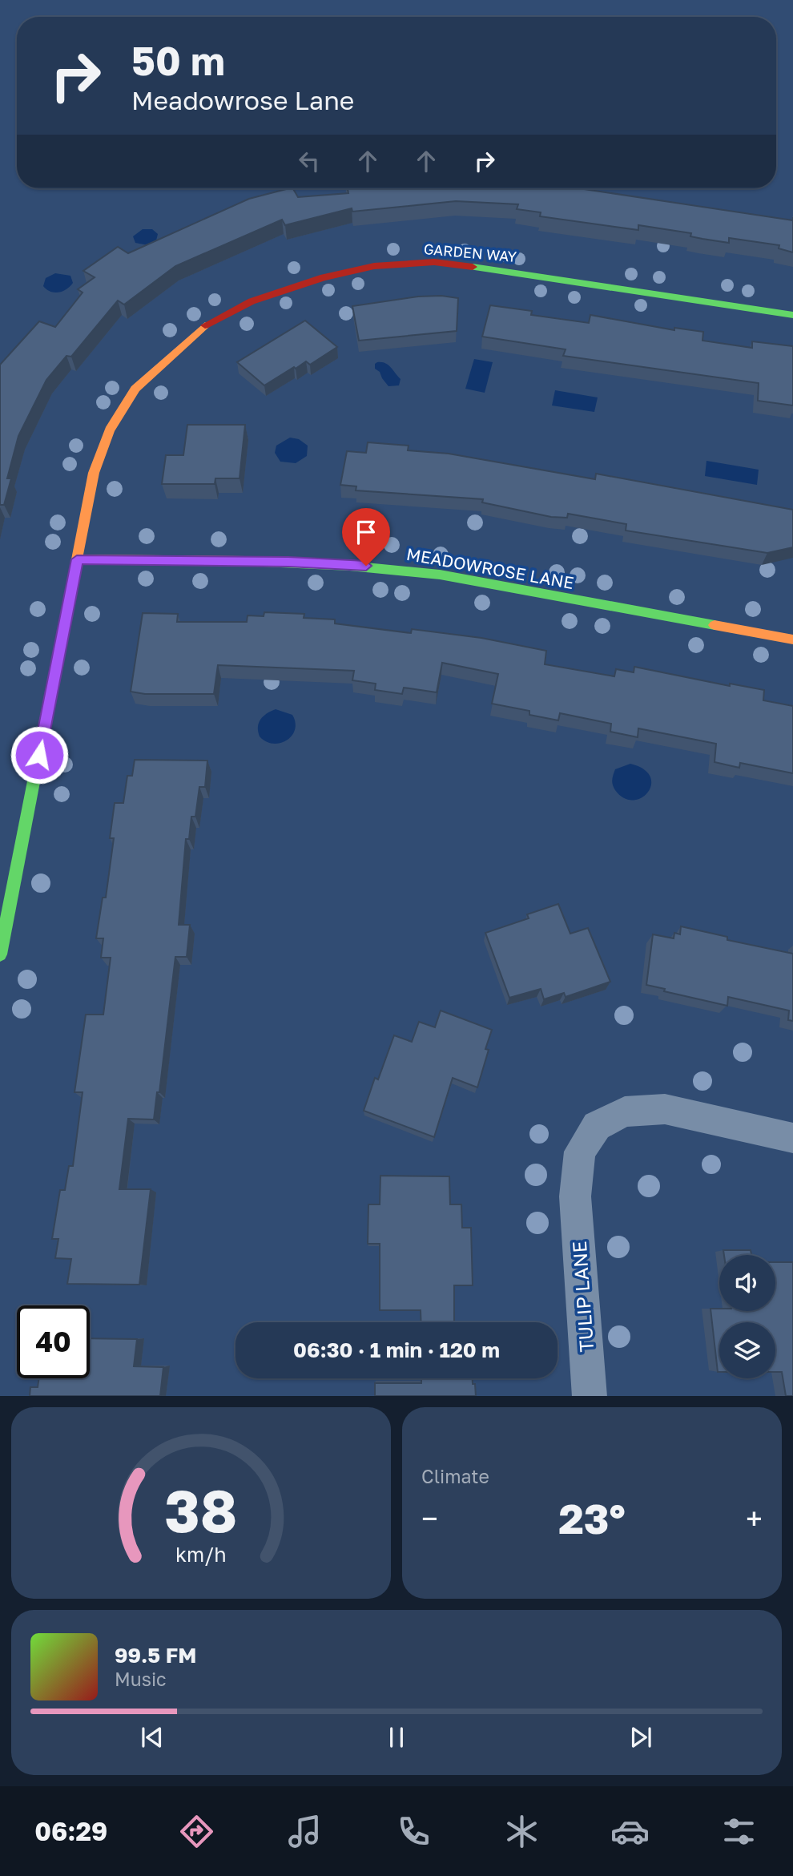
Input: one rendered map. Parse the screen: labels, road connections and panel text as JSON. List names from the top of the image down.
{
  "streets": {
    "street": ["GARDEN WAY", "MEADOWROSE LANE", "TULIP LANE"]
  },
  "crossings": [
    ["GARDEN WAY", "MEADOWROSE LANE"]
  ],
  "page": {
    "turn": ["50 m", "Meadowrose Lane"],
    "limit": "40",
    "trip": "06:30 · 1 min · 120 m",
    "tile": "Climate",
    "heat": ["−", "23°", "+"],
    "song": ["99.5 FM", "Music"],
    "tabs": "06:29",
    "gauge": ["38", "km/h"]
  }
}
